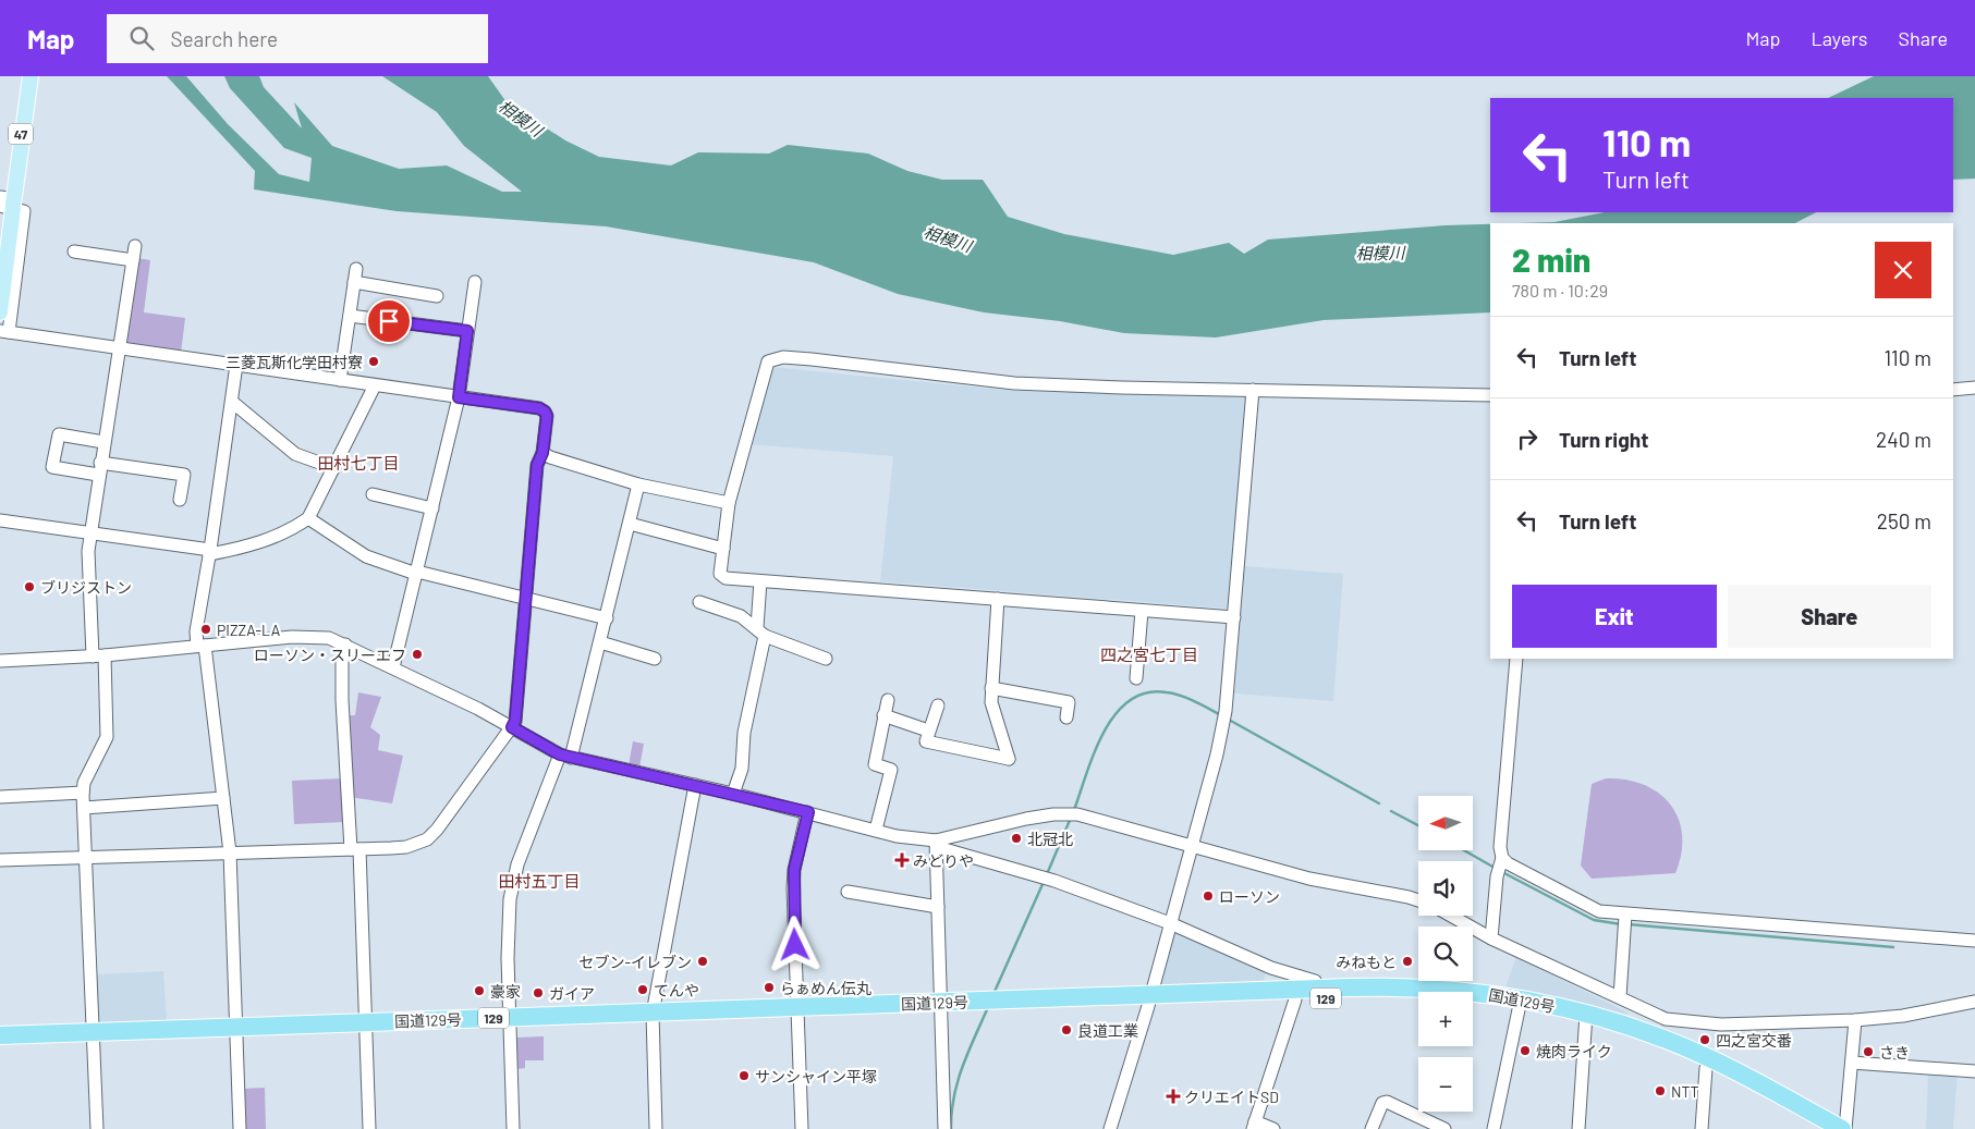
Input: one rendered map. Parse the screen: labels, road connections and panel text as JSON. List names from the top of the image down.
{
  "streets": {
    "highway": ["129", "国道129号"],
    "main road": ["47"]
  },
  "districts": ["田村七丁目", "四之宮七丁目", "田村五丁目"],
  "water": ["相模川"],
  "places": {
    "other": [
      "三菱瓦斯化学田村寮",
      "ブリジストン",
      "PIZZA-LA",
      "ローソン・スリーエフ",
      "北冠北",
      "ローソン",
      "セブン-イレブン",
      "みねもと",
      "らぁめん伝丸",
      "てんや",
      "豪家",
      "ガイア",
      "良道工業",
      "四之宮交番",
      "焼肉ライク",
      "さき",
      "サンシャイン平塚",
      "NTT"
    ],
    "health": ["みどりや", "クリエイトSD"]
  },
  "north": "left",
  "page": {
    "header": "Map",
    "search": "Search here",
    "nav": ["Map", "Layers", "Share"],
    "turn": ["110 m", "Turn left"],
    "heading": ["2 min", "780 m · 10:29"],
    "list": [
      {
        "name": "Turn left",
        "value": "110 m"
      },
      {
        "name": "Turn right",
        "value": "240 m"
      },
      {
        "name": "Turn left",
        "value": "250 m"
      }
    ],
    "buttons": ["Exit", "Share"],
    "map_buttons": ["+", "−"]
  }
}
